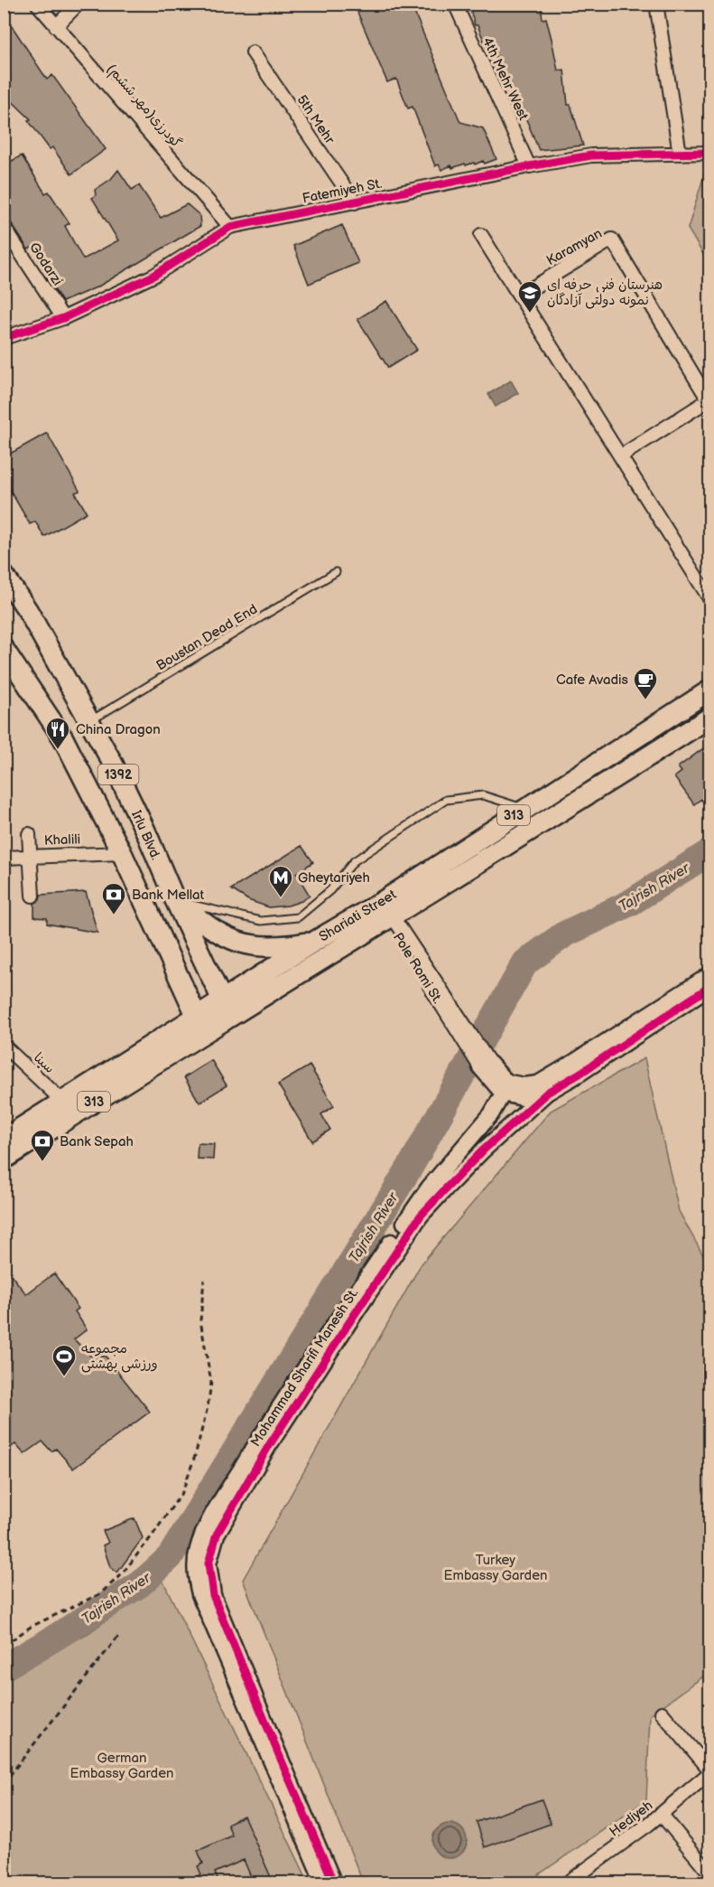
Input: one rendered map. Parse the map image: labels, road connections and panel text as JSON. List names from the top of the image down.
{
  "streets": {
    "main road": [
      "1392",
      "313",
      "Irlu Blvd.",
      "Shariati Street"
    ],
    "street": [
      "4th Mehr West",
      "گودرزی(مهر ششم)",
      "5th Mehr",
      "Fatemiyeh St.",
      "Karamyan",
      "Godarzi",
      "Khalili",
      "Pole Romi St.",
      "سینا",
      "Mohammad Sharifi Manesh St.",
      "Hediyeh"
    ],
    "lane": ["Boustan Dead End"]
  },
  "crossings": [
    ["4th Mehr West", "Fatemiyeh St."],
    ["گودرزی(مهر ششم)", "Fatemiyeh St."],
    ["5th Mehr", "Fatemiyeh St."],
    ["Fatemiyeh St.", "Godarzi"],
    ["Boustan Dead End", "Irlu Blvd."],
    ["1392", "Khalili"],
    ["1392", "Shariati Street"],
    ["Irlu Blvd.", "Shariati Street"],
    ["Shariati Street", "Pole Romi St."],
    ["Shariati Street", "سینا"],
    ["Pole Romi St.", "Mohammad Sharifi Manesh St."]
  ],
  "water": ["Tajrish River"],
  "parks": ["Turkey Embassy Garden", "German Embassy Garden"],
  "places": {
    "school or university": ["هنرستان فنی حرفه ای نمونه دولتی آزادگان"],
    "cafe": ["Cafe Avadis"],
    "restaurant": ["China Dragon"],
    "metro station": ["Gheytariyeh"],
    "bank": ["Bank Mellat", "Bank Sepah"],
    "sports": ["مجموعه ورزشی بهشتی"]
  }
}
